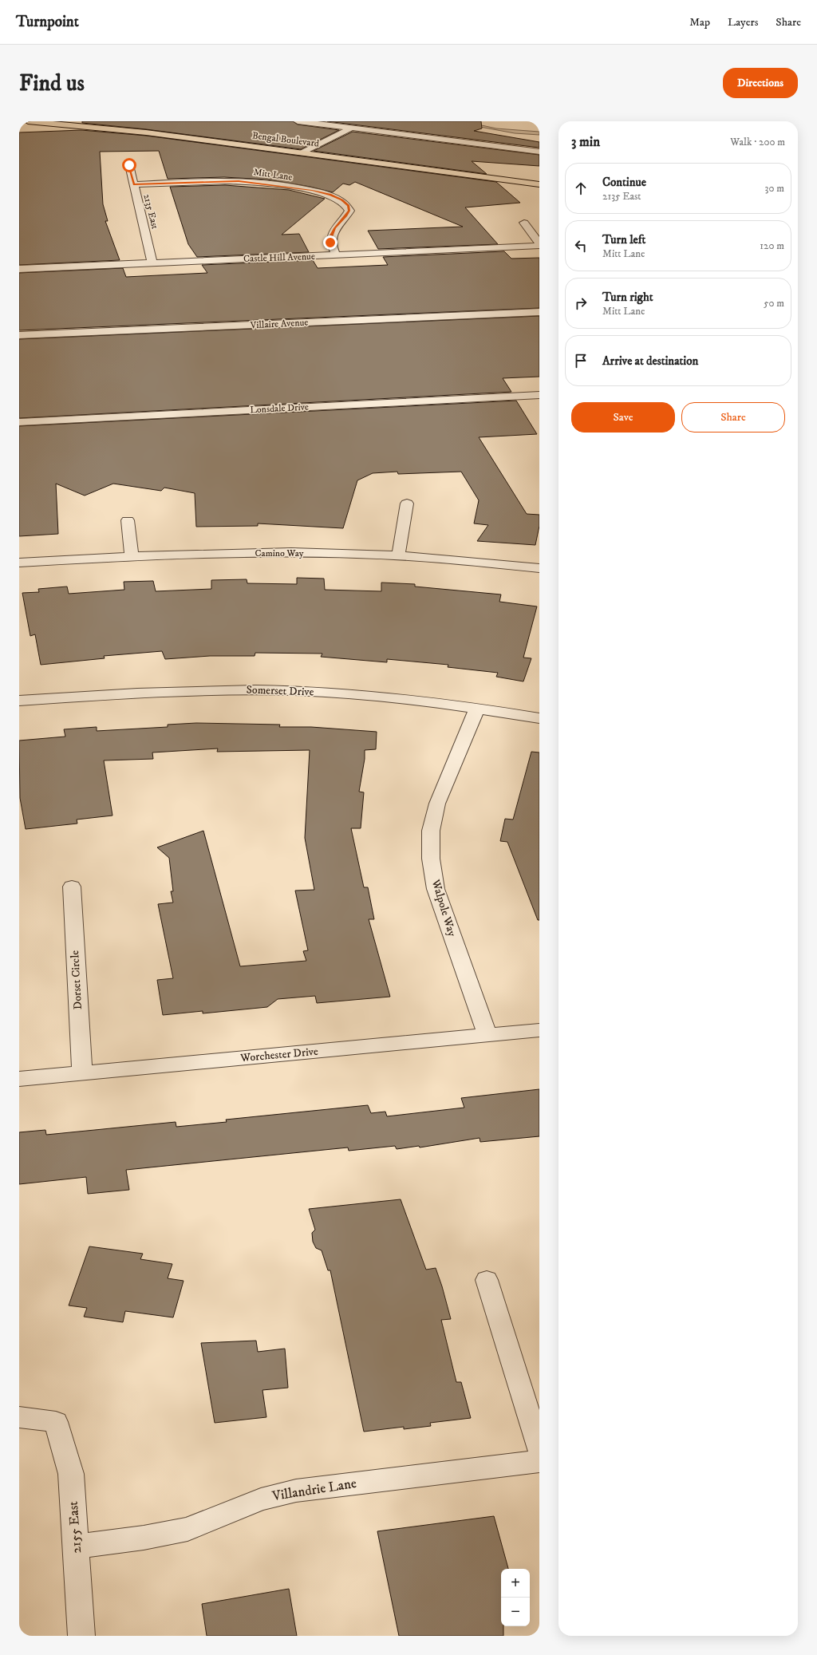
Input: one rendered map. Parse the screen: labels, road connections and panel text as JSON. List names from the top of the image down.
{
  "streets": {
    "main road": ["Bengal Boulevard"],
    "street": [
      "Mitt Lane",
      "2135 East",
      "Castle Hill Avenue",
      "Villaire Avenue",
      "Lonsdale Drive",
      "Camino Way",
      "Somerset Drive",
      "Walpole Way",
      "Dorset Circle",
      "Worchester Drive",
      "Villandrie Lane",
      "2155 East"
    ]
  },
  "crossings": [
    ["Mitt Lane", "2135 East"],
    ["Mitt Lane", "Castle Hill Avenue"],
    ["2135 East", "Castle Hill Avenue"],
    ["Somerset Drive", "Walpole Way"],
    ["Walpole Way", "Worchester Drive"],
    ["Dorset Circle", "Worchester Drive"],
    ["Villandrie Lane", "2155 East"]
  ],
  "page": {
    "header": "Turnpoint",
    "nav": ["Map", "Layers", "Share"],
    "buttons": [
      "Directions",
      ["Save", "Share"]
    ],
    "title": "Find us",
    "heading": ["3 min", "Walk · 200 m"],
    "list": [
      ["Continue", "2135 East", "30 m"],
      ["Turn left", "Mitt Lane", "120 m"],
      ["Turn right", "Mitt Lane", "50 m"],
      "Arrive at destination"
    ],
    "map_buttons": ["+", "−"]
  }
}
